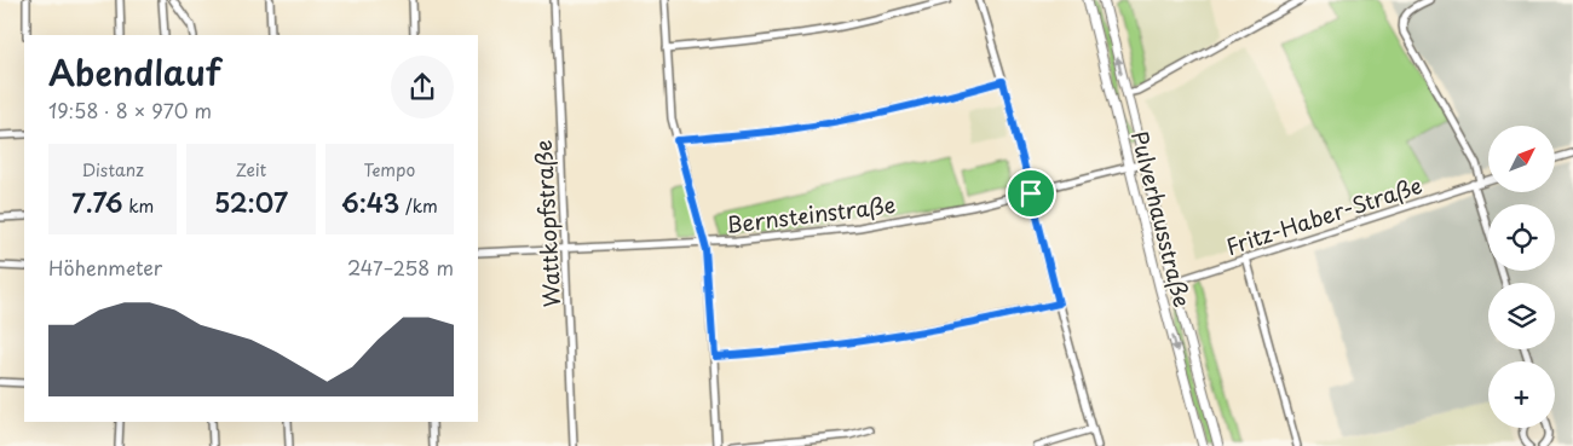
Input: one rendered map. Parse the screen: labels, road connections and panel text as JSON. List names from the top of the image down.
{
  "streets": {
    "main road": ["Pulverhausstraße"],
    "street": ["Bernsteinstraße", "Fritz-Haber-Straße", "Wattkopfstraße"]
  },
  "crossings": [
    ["Bernsteinstraße", "Pulverhausstraße"],
    ["Bernsteinstraße", "Wattkopfstraße"],
    ["Fritz-Haber-Straße", "Pulverhausstraße"]
  ],
  "north": "top right",
  "page": {
    "heading": ["Abendlauf", "19:58 · 8 × 970 m"],
    "map_buttons": "+",
    "stats": [
      ["Distanz", "7.76 km"],
      ["Zeit", "52:07"],
      ["Tempo", "6:43 /km"]
    ],
    "chart": ["Höhenmeter", "247–258 m"]
  }
}
